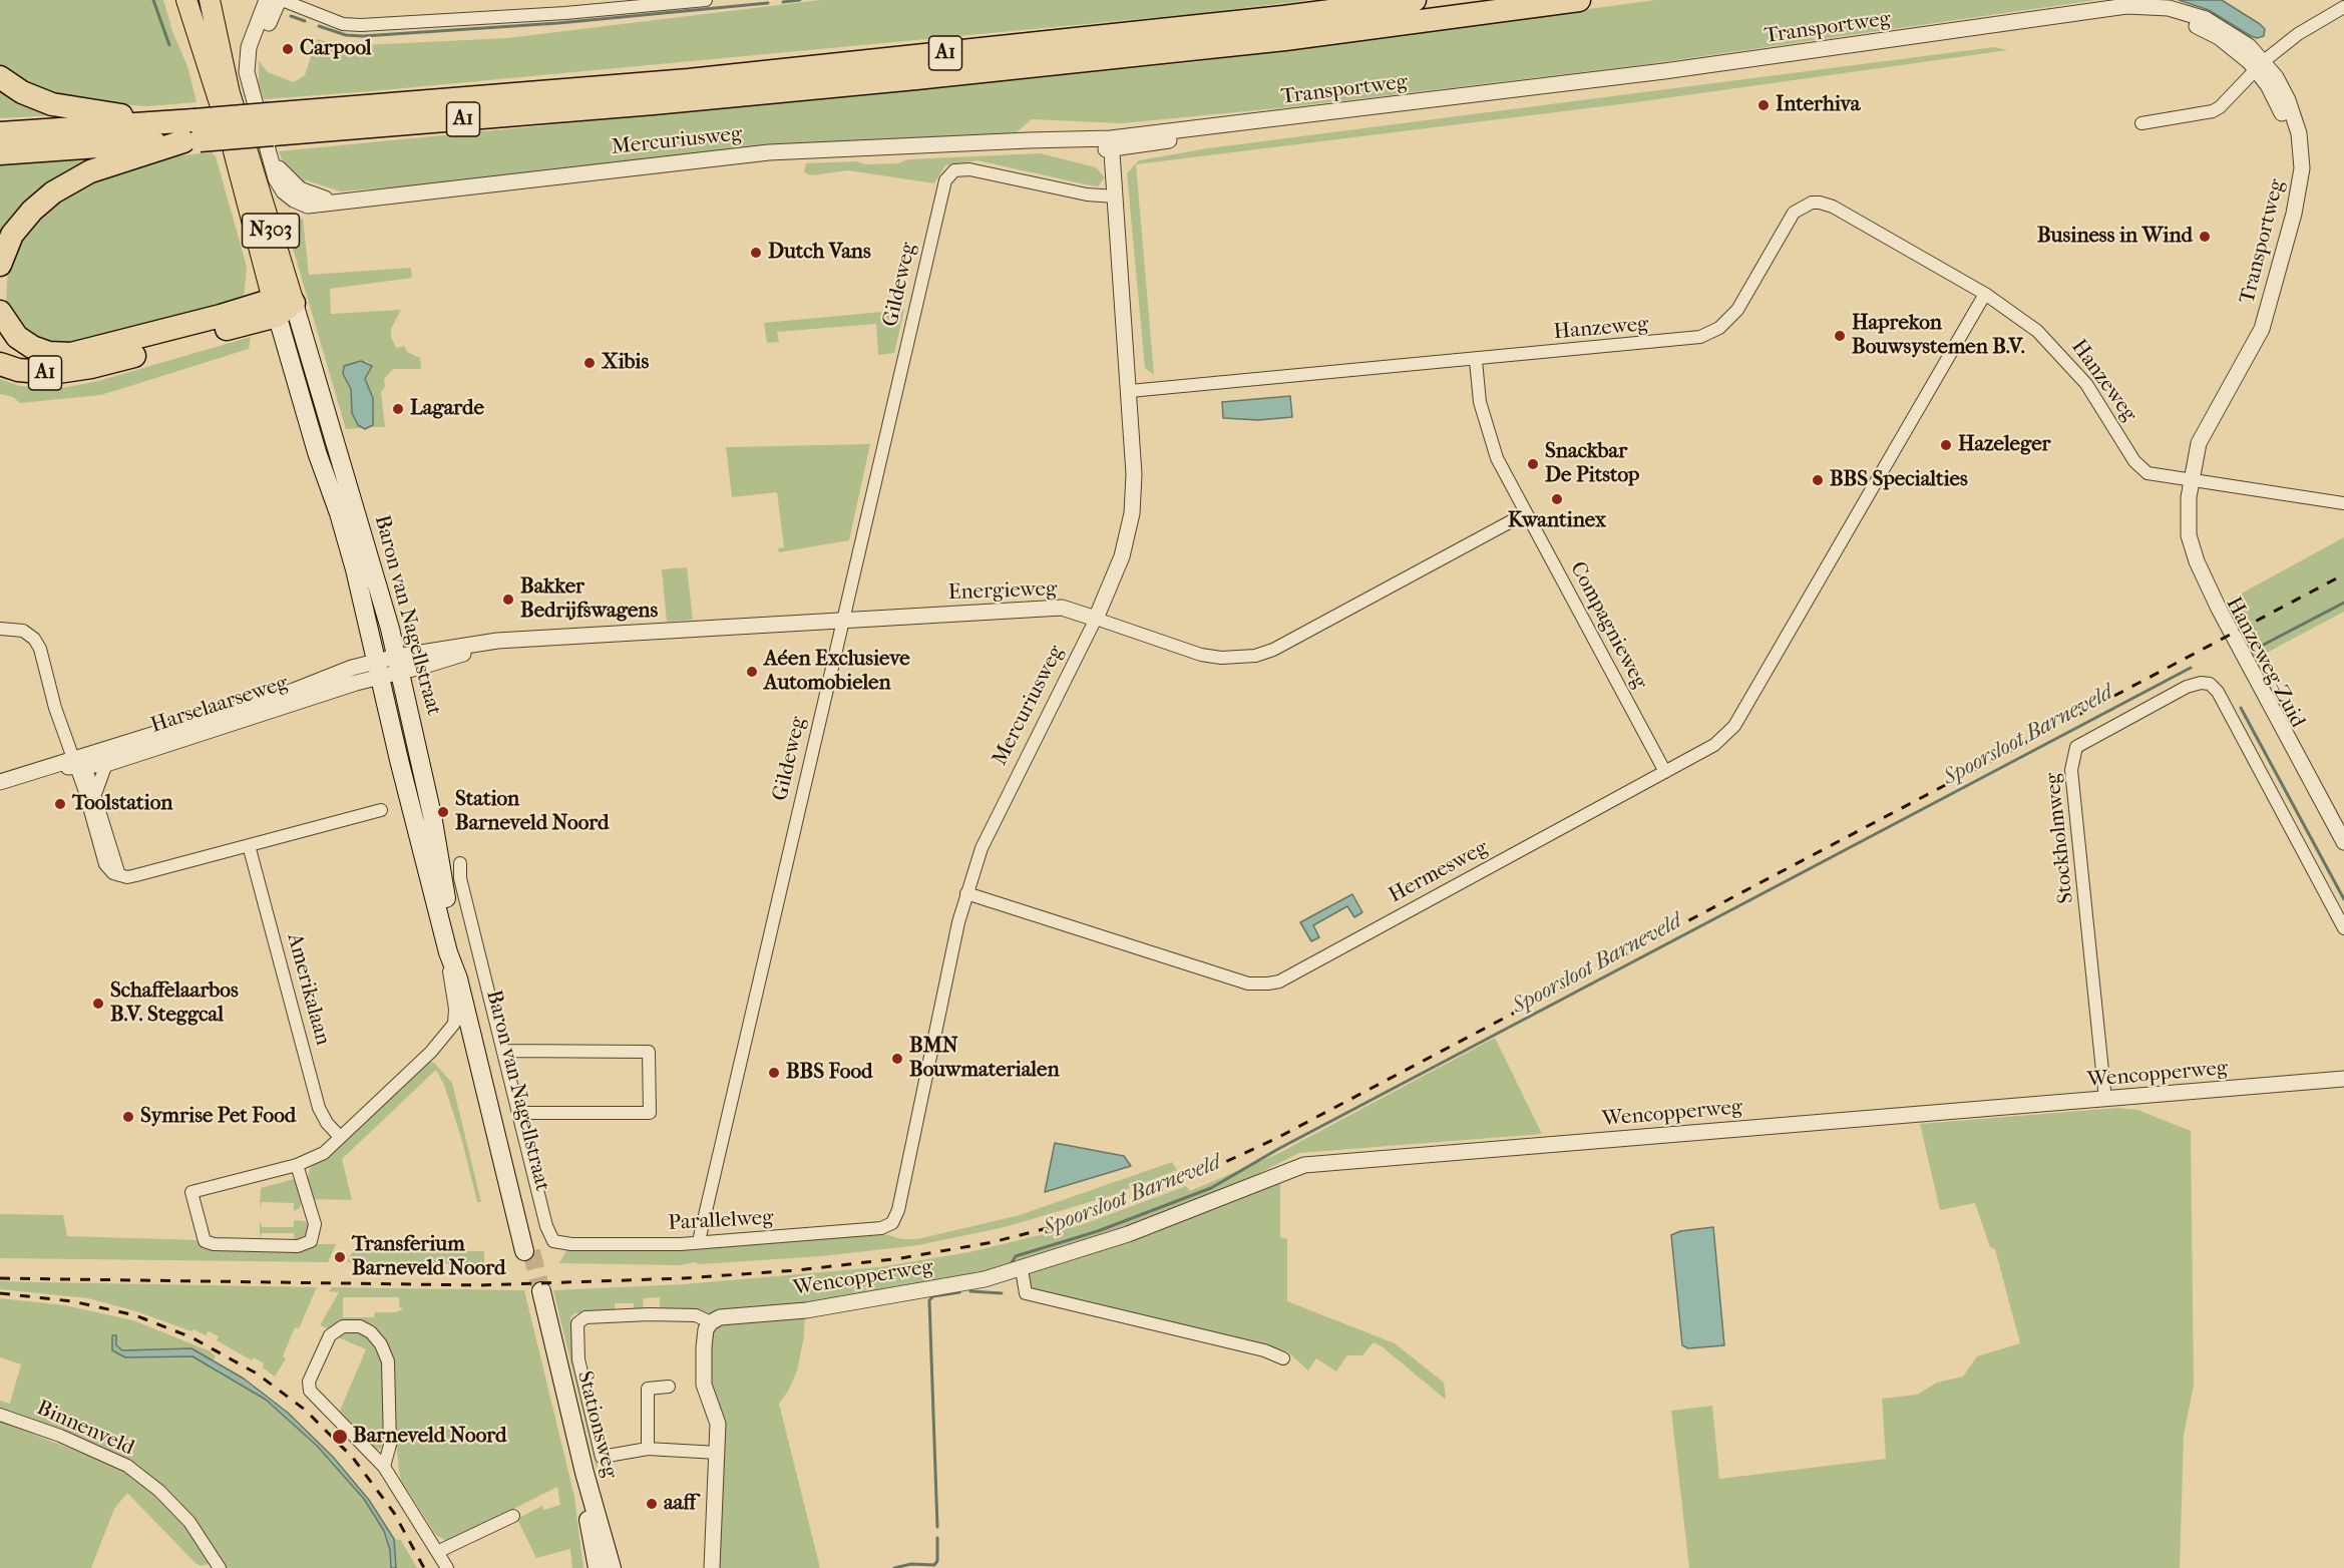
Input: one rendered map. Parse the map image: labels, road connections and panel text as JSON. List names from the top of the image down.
{
  "streets": {
    "highway": ["A1"],
    "main road": ["N303", "Baron van Nagellstraat", "Stationsweg"],
    "street": [
      "Transportweg",
      "Mercuriusweg",
      "Gildeweg",
      "Hanzeweg",
      "Energieweg",
      "Compagnieweg",
      "Hanzeweg-Zuid",
      "Harselaarseweg",
      "Stockholmweg",
      "Hermesweg",
      "Amerikalaan",
      "Wencopperweg",
      "Parallelweg",
      "Binnenveld"
    ]
  },
  "crossings": [
    ["Transportweg", "Mercuriusweg"],
    ["Transportweg", "Hanzeweg"],
    ["Transportweg", "Hanzeweg-Zuid"],
    ["A1", "Baron van Nagellstraat"],
    ["Mercuriusweg", "Gildeweg"],
    ["Mercuriusweg", "Hanzeweg"],
    ["Mercuriusweg", "Energieweg"],
    ["Mercuriusweg", "Hermesweg"],
    ["Mercuriusweg", "Parallelweg"],
    ["Gildeweg", "Energieweg"],
    ["Gildeweg", "Parallelweg"],
    ["Hanzeweg", "Compagnieweg"],
    ["Hanzeweg", "Hanzeweg-Zuid"],
    ["Hanzeweg", "Hermesweg"],
    ["Energieweg", "Baron van Nagellstraat"],
    ["Energieweg", "Compagnieweg"],
    ["Energieweg", "Harselaarseweg"],
    ["Baron van Nagellstraat", "Harselaarseweg"],
    ["Baron van Nagellstraat", "Amerikalaan"],
    ["Compagnieweg", "Hermesweg"],
    ["Stockholmweg", "Wencopperweg"],
    ["Wencopperweg", "Stationsweg"]
  ],
  "water": ["Spoorsloot Barneveld"],
  "places": [
    "Carpool",
    "Interhiva",
    "Business in Wind",
    "Dutch Vans",
    "Haprekon Bouwsystemen B.V.",
    "Xibis",
    "Lagarde",
    "Hazeleger",
    "Snackbar De Pitstop",
    "BBS Specialties",
    "Kwantinex",
    "Bakker Bedrijfswagens",
    "Aéen Exclusieve Automobielen",
    "Toolstation",
    "Station Barneveld Noord",
    "Schaffelaarbos B.V. Steggcal",
    "BMN Bouwmaterialen",
    "BBS Food",
    "Symrise Pet Food",
    "Transferium Barneveld Noord",
    "Barneveld Noord",
    "aaff"
  ]
}
